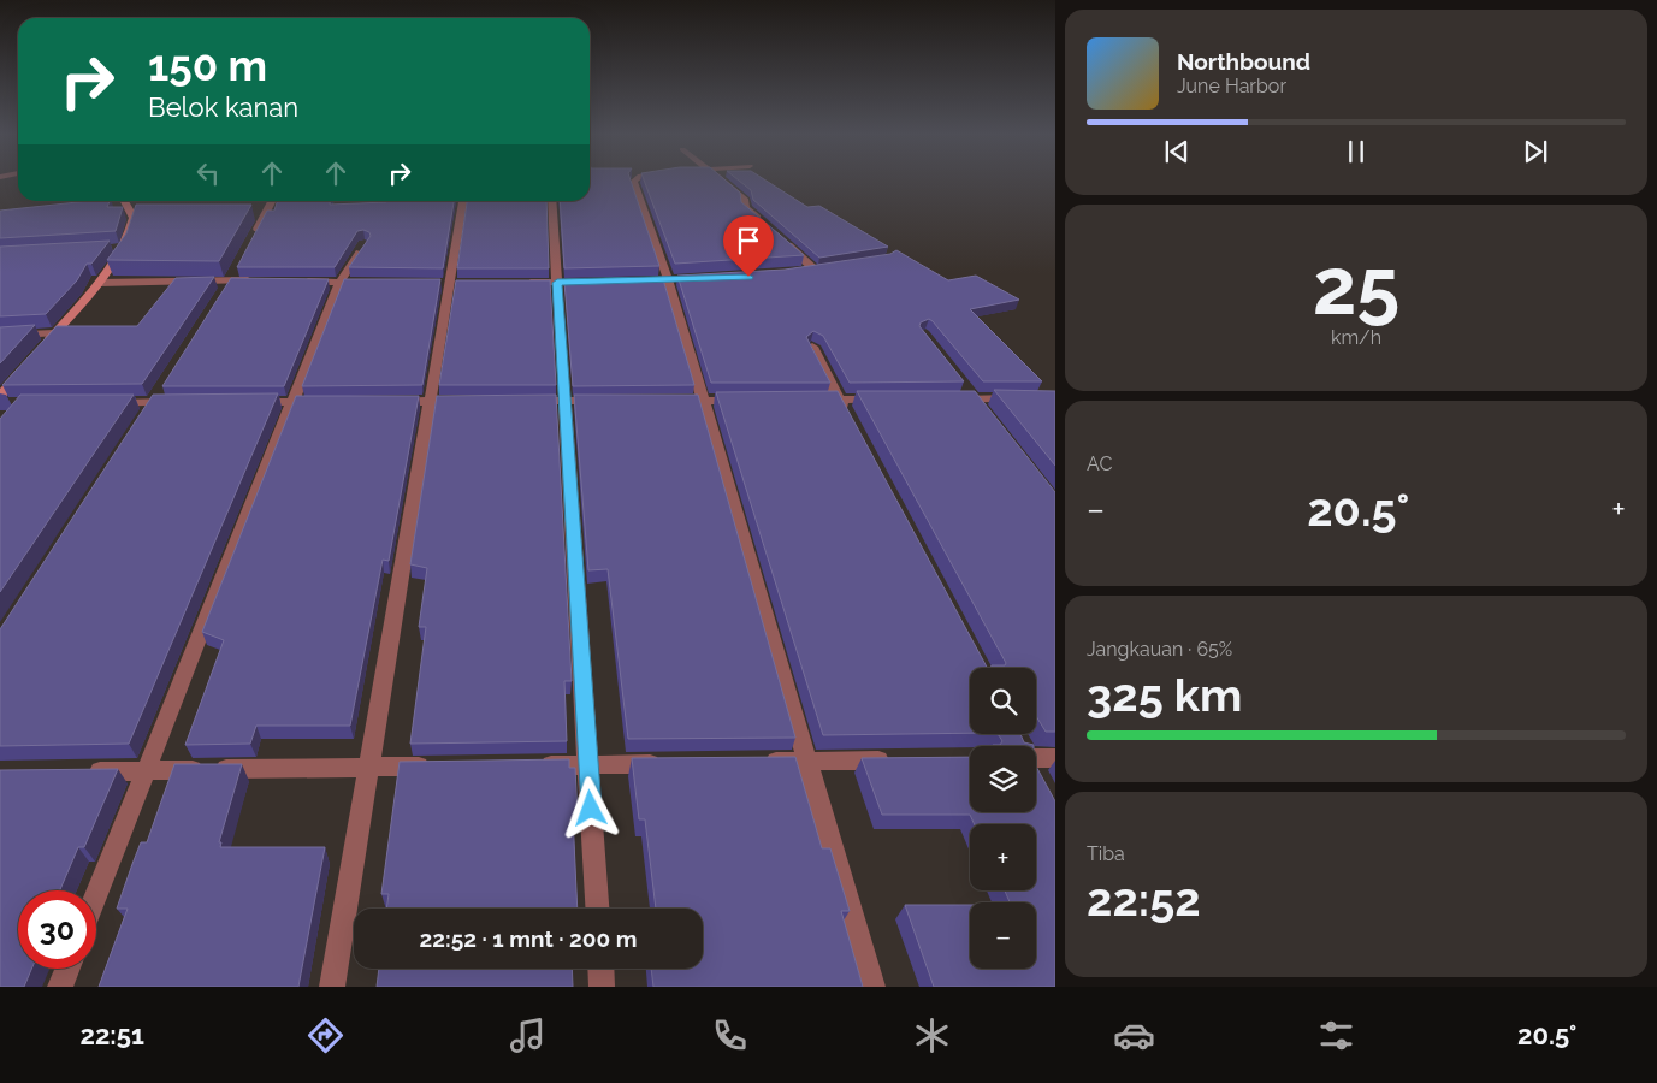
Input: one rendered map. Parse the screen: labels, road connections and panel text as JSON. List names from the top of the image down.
{
  "page": {
    "turn": ["150 m", "Belok kanan"],
    "song": ["Northbound", "June Harbor"],
    "tile": [
      ["25", "km/h"],
      "AC",
      ["Jangkauan · 65%", "325 km"],
      ["Tiba", "22:52"]
    ],
    "heat": ["−", "20.5°", "+"],
    "map_buttons": ["+", "−"],
    "limit": "30",
    "trip": "22:52 · 1 mnt · 200 m",
    "tabs": ["22:51", "20.5°"]
  }
}
